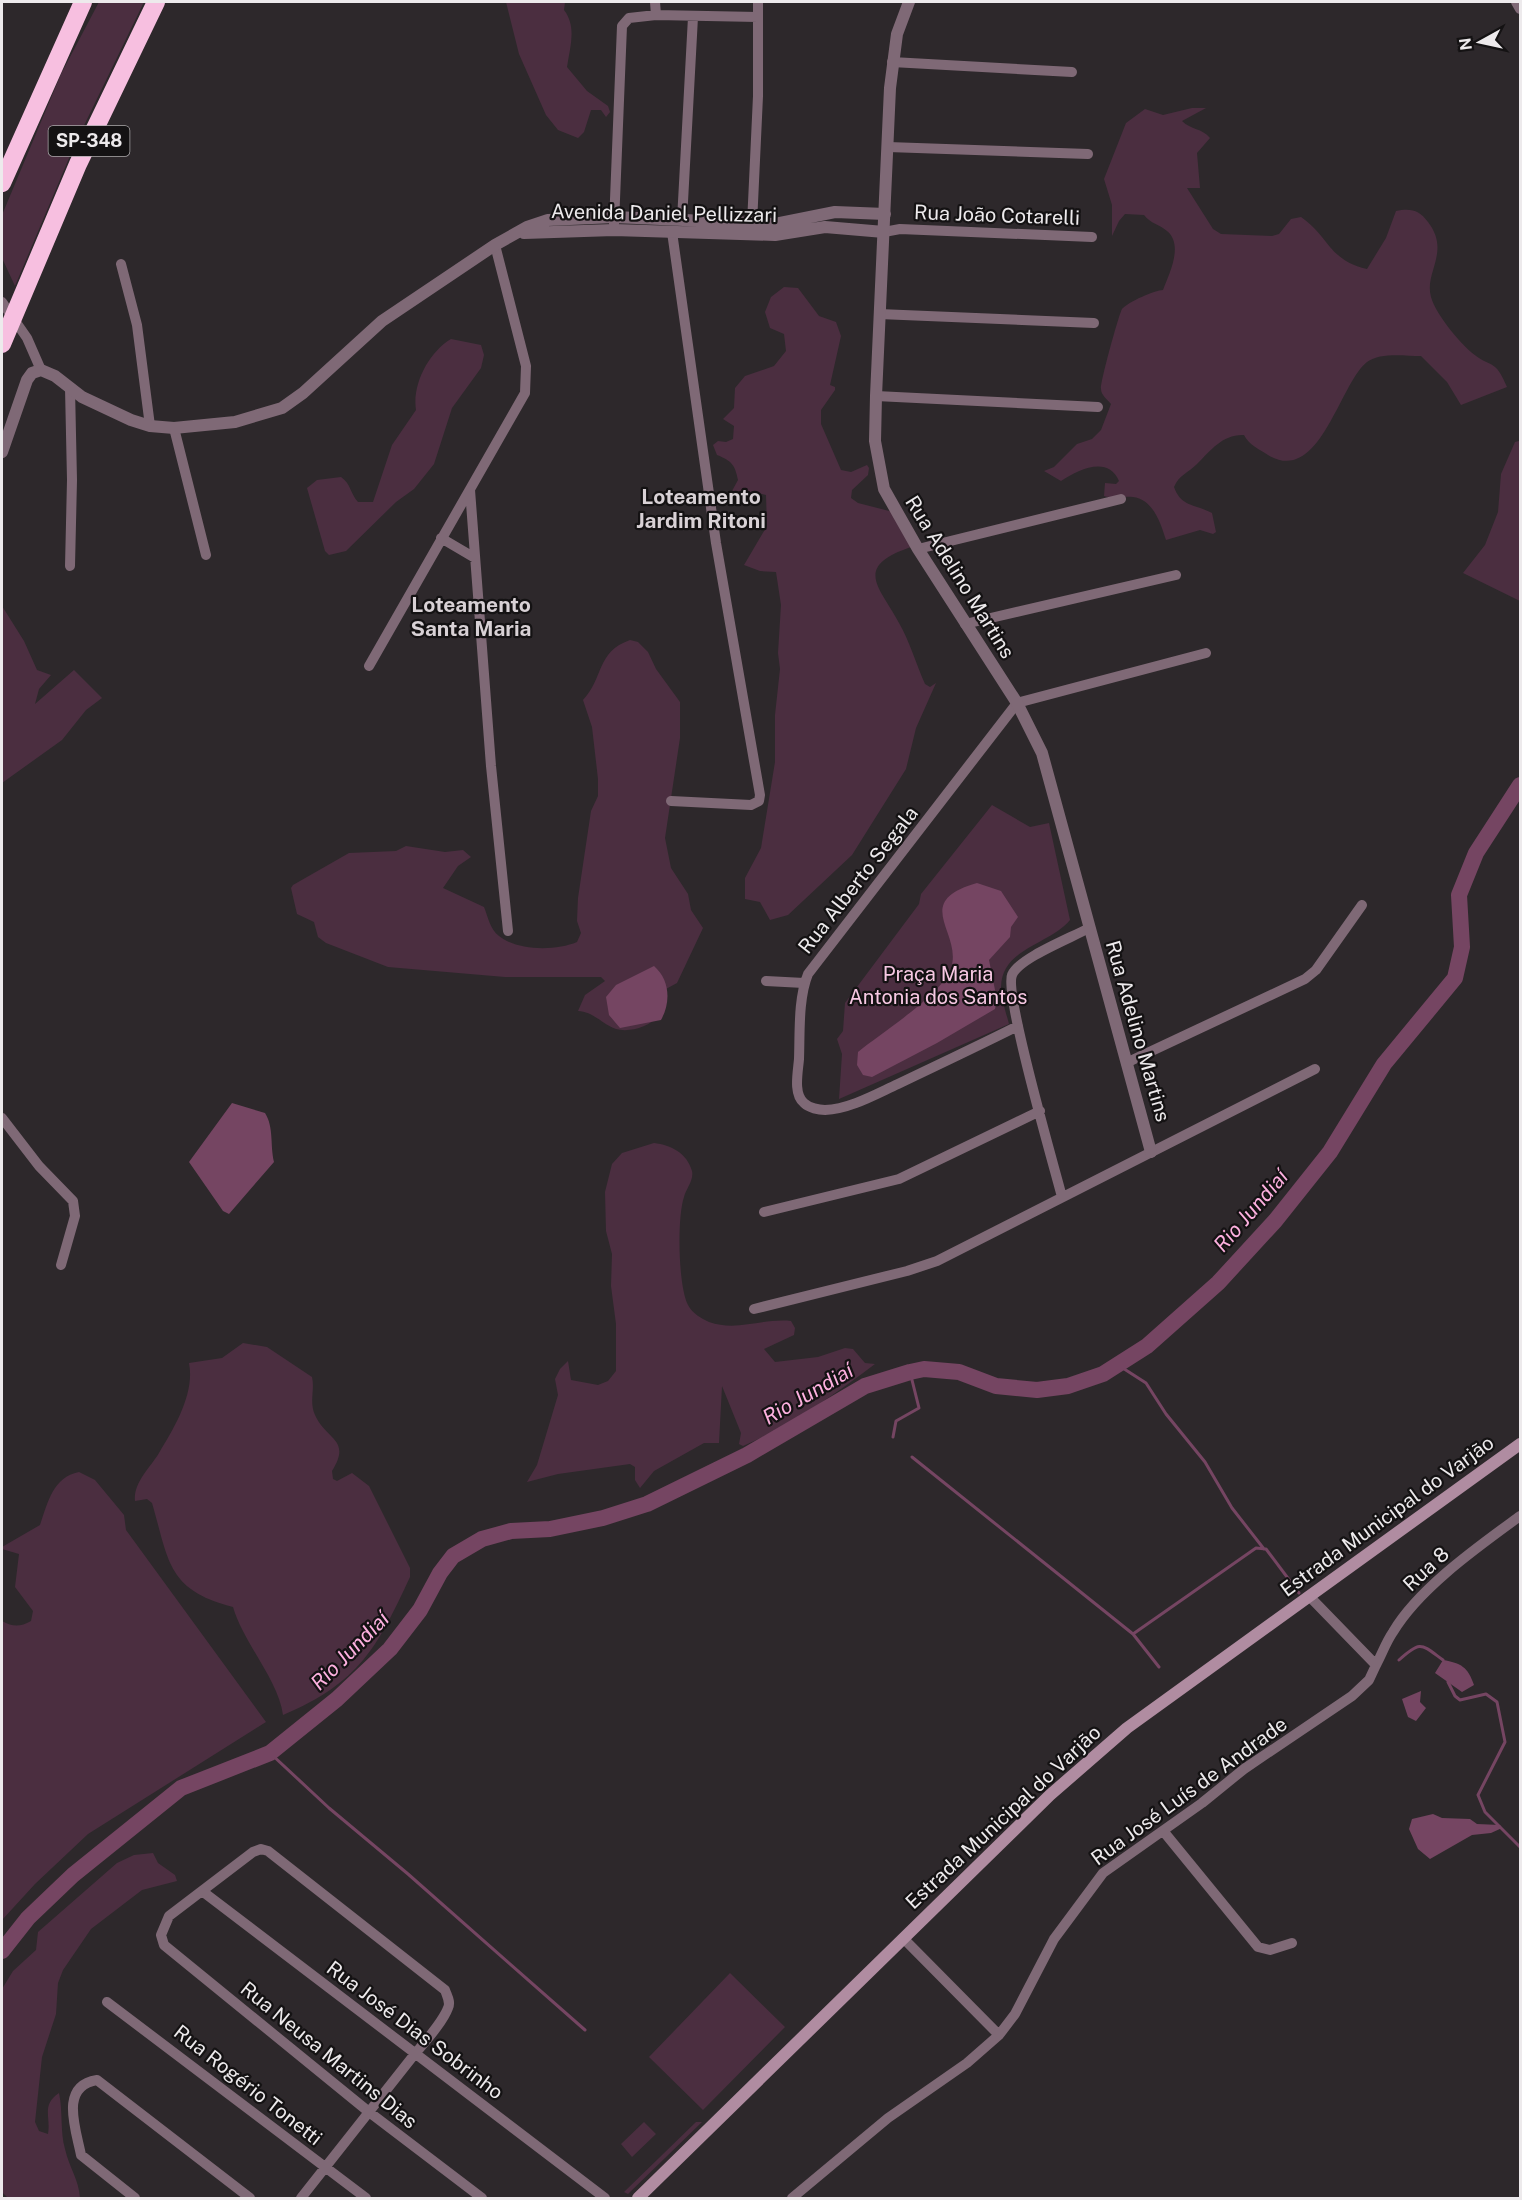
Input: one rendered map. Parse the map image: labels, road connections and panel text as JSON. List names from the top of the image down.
{
  "streets": {
    "highway": ["SP-348"],
    "main road": ["Estrada Municipal do Varjão"],
    "street": [
      "Avenida Daniel Pellizzari",
      "Rua João Cotarelli",
      "Rua Adelino Martins",
      "Rua Alberto Segala",
      "Rua 8",
      "Rua José Luís de Andrade",
      "Rua José Dias Sobrinho",
      "Rua Neusa Martins Dias",
      "Rua Rogério Tonetti"
    ]
  },
  "crossings": [
    ["Avenida Daniel Pellizzari", "Rua João Cotarelli"],
    ["Avenida Daniel Pellizzari", "Rua Adelino Martins"],
    ["Rua João Cotarelli", "Rua Adelino Martins"],
    ["Rua Adelino Martins", "Rua Alberto Segala"],
    ["Rua 8", "Rua José Luís de Andrade"],
    ["Rua José Dias Sobrinho", "Rua Neusa Martins Dias"]
  ],
  "districts": ["Loteamento Jardim Ritoni", "Loteamento Santa Maria"],
  "water": ["Rio Jundiaí"],
  "parks": ["Praça Maria Antonia dos Santos"],
  "north": "left"
}
